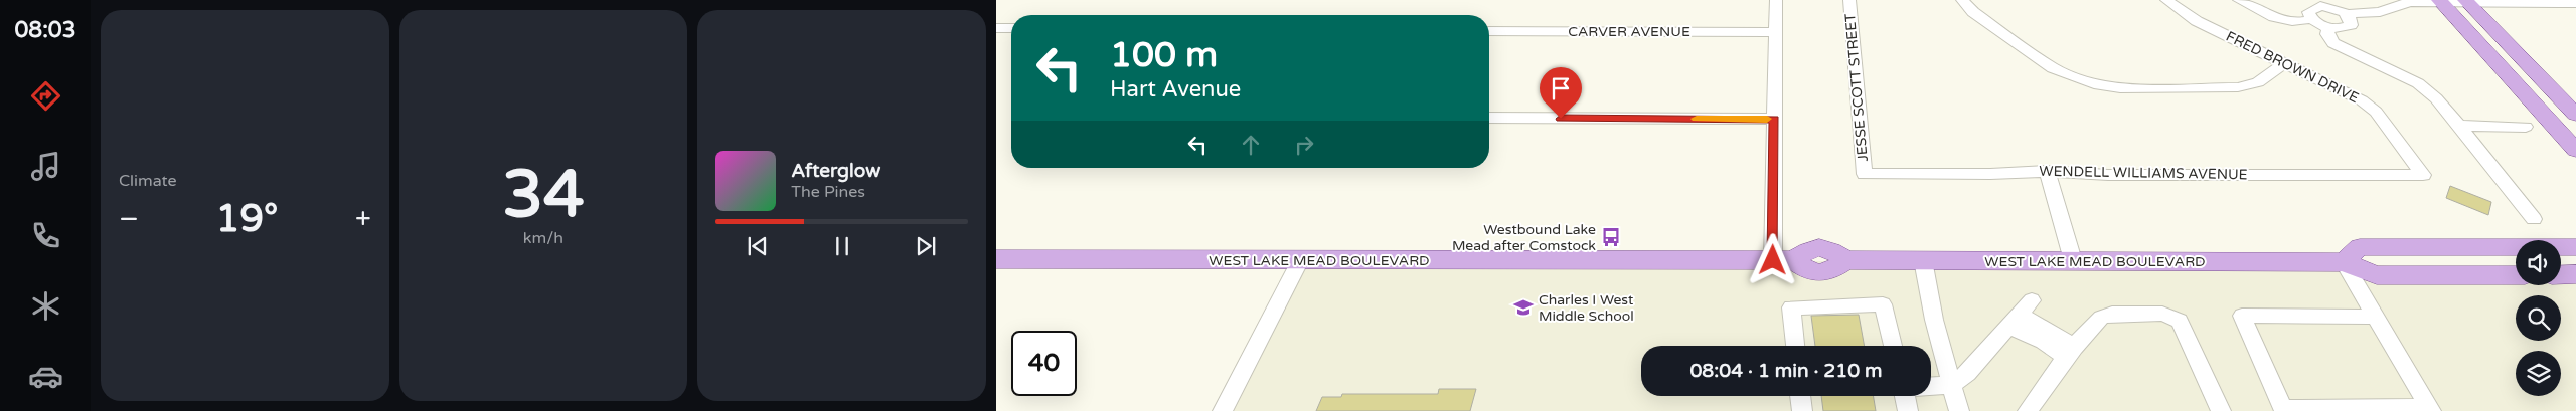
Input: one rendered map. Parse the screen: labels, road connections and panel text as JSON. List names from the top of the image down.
{
  "streets": {
    "main road": ["WEST LAKE MEAD BOULEVARD"],
    "street": [
      "CARVER AVENUE",
      "FRED BROWN DRIVE",
      "JESSE SCOTT STREET",
      "WENDELL WILLIAMS AVENUE"
    ]
  },
  "crossings": [
    ["FRED BROWN DRIVE", "WENDELL WILLIAMS AVENUE"],
    ["JESSE SCOTT STREET", "WENDELL WILLIAMS AVENUE"]
  ],
  "places": {
    "bus stop": ["Westbound Lake Mead after Comstock"],
    "school or university": ["Charles I West Middle School"]
  },
  "page": {
    "tabs": "08:03",
    "tile": [
      "Climate",
      ["34", "km/h"]
    ],
    "turn": ["100 m", "Hart Avenue"],
    "song": ["Afterglow", "The Pines"],
    "heat": ["−", "19°", "+"],
    "limit": "40",
    "trip": "08:04 · 1 min · 210 m"
  }
}
